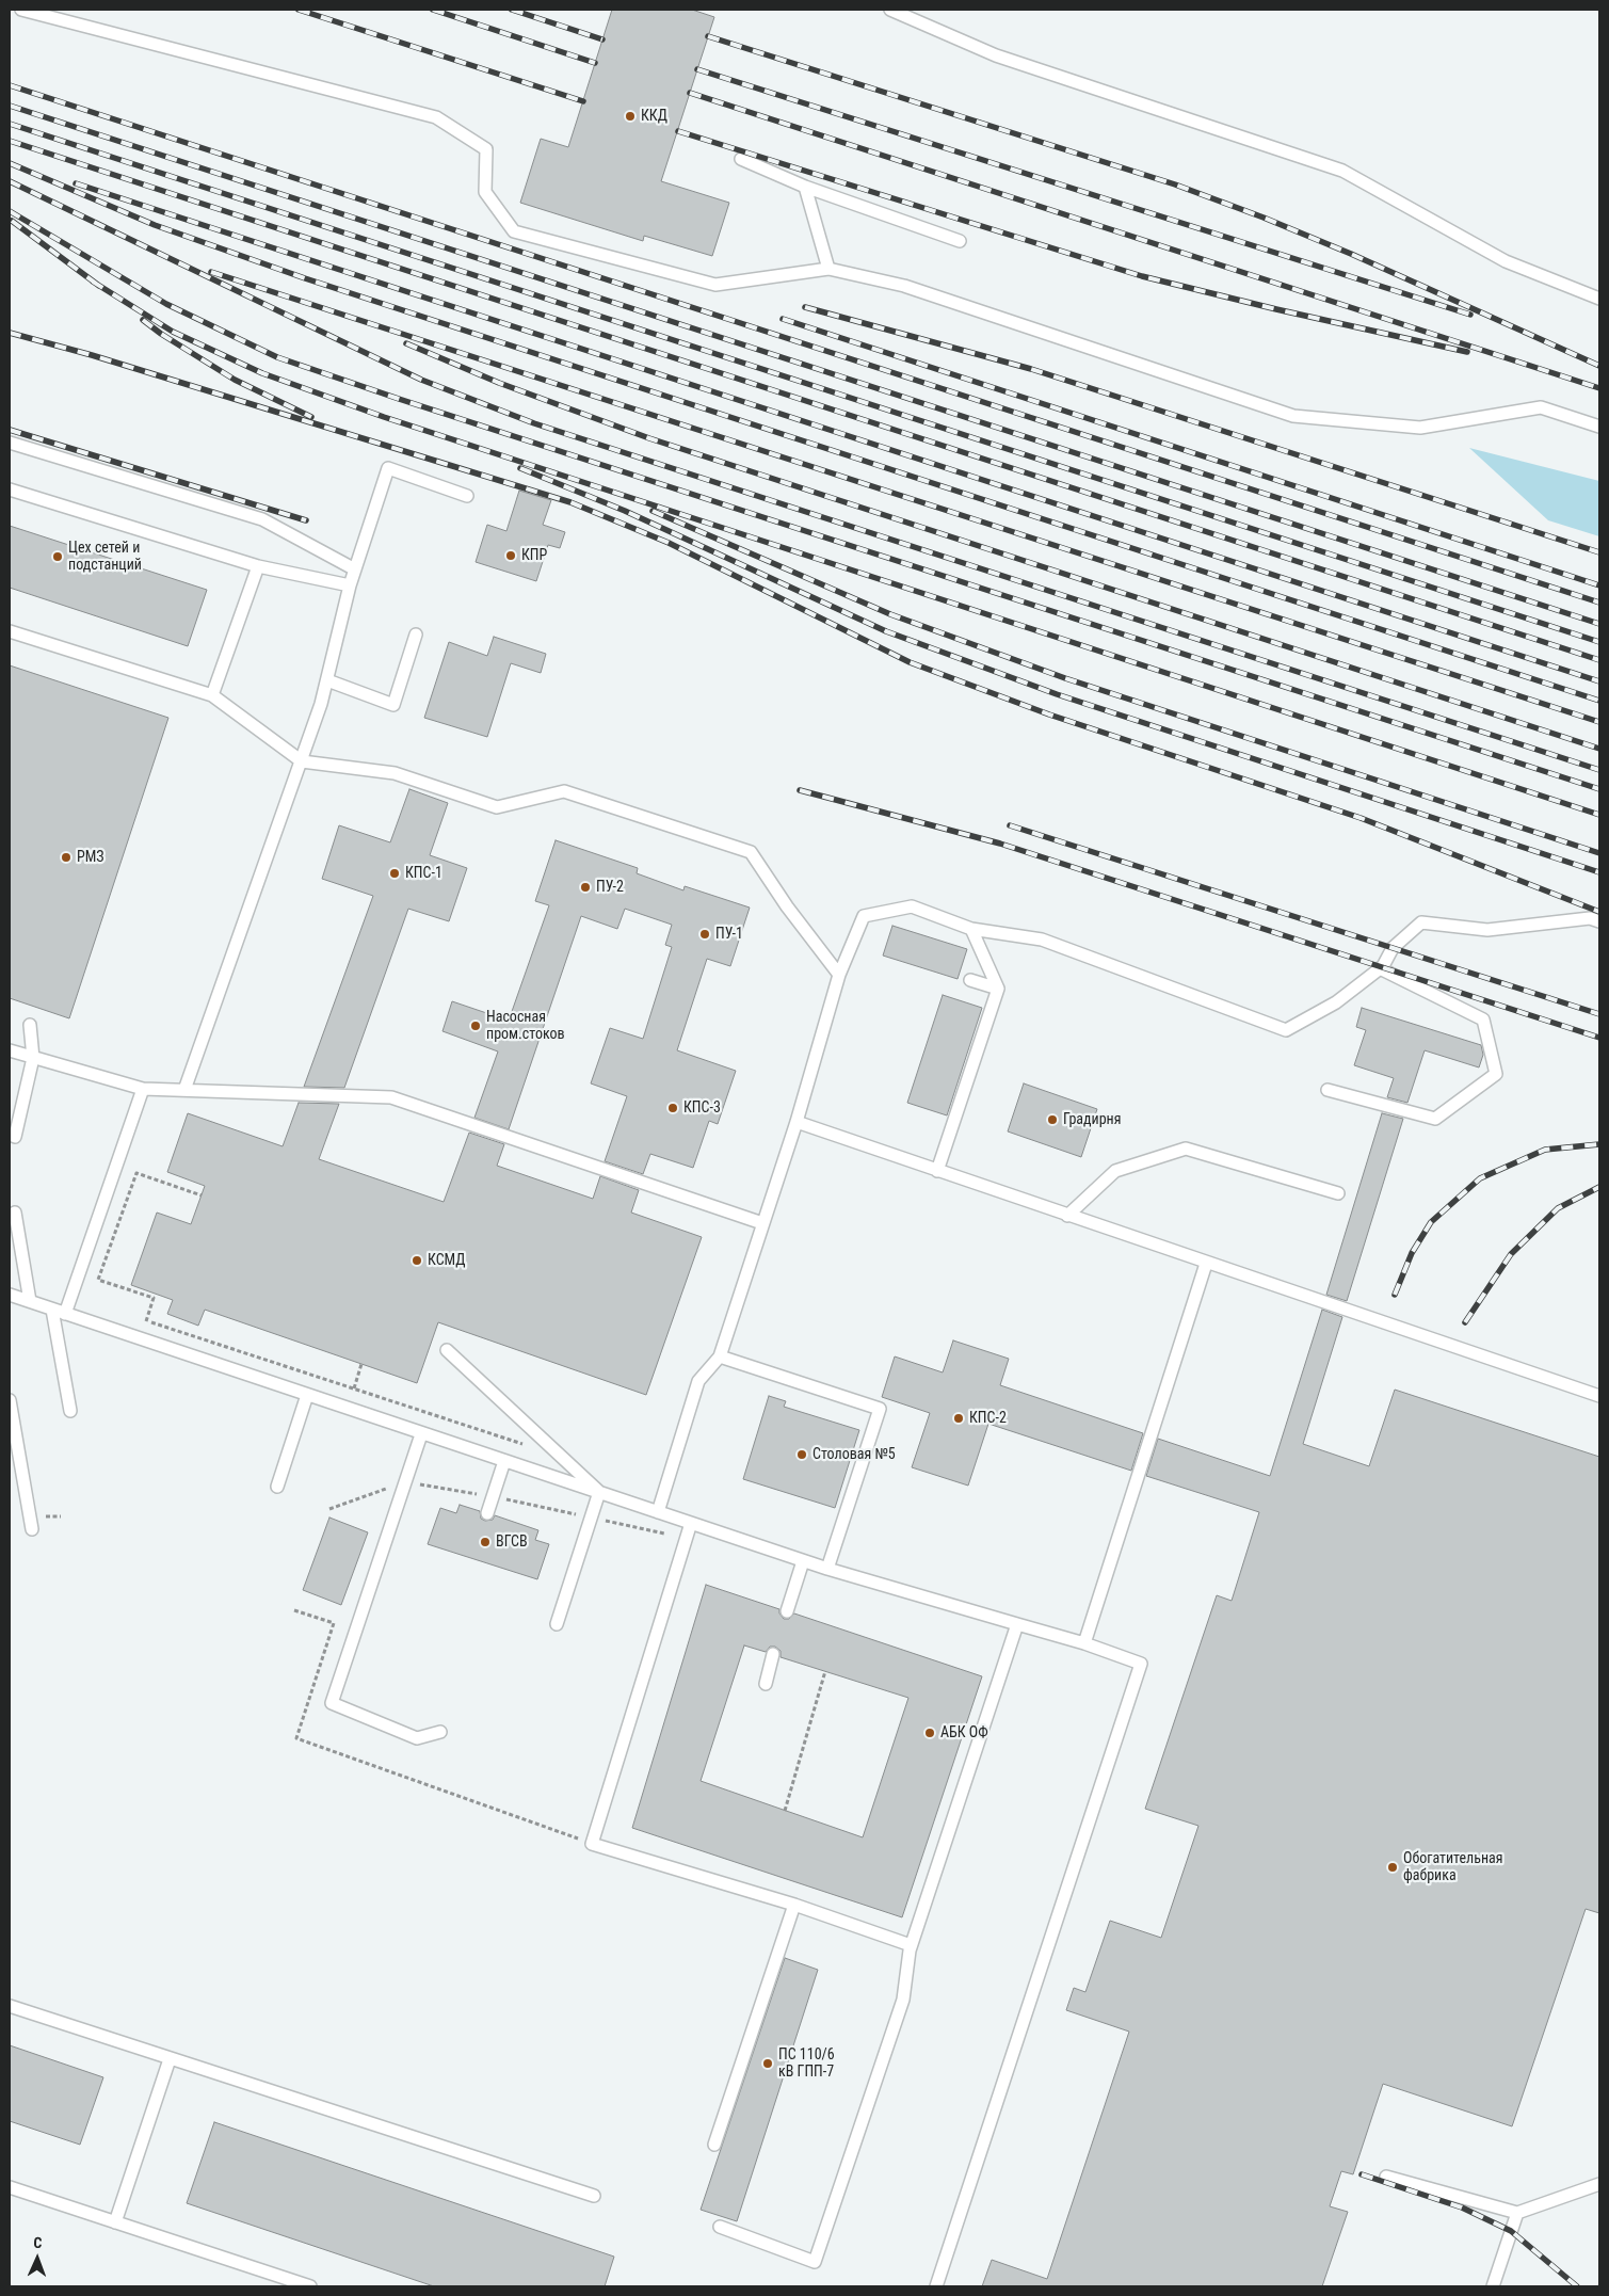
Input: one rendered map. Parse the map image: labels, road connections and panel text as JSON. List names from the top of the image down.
{
  "places": [
    "ККД",
    "КПР",
    "Цех сетей и подстанций",
    "РМЗ",
    "КПС-1",
    "ПУ-2",
    "ПУ-1",
    "Насосная пром.стоков",
    "КПС-3",
    "Градирня",
    "КСМД",
    "КПС-2",
    "Столовая №5",
    "ВГСВ",
    "АБК ОФ",
    "Обогатительная фабрика",
    "ПС 110/6 кВ ГПП-7"
  ],
  "north": "top"
}
